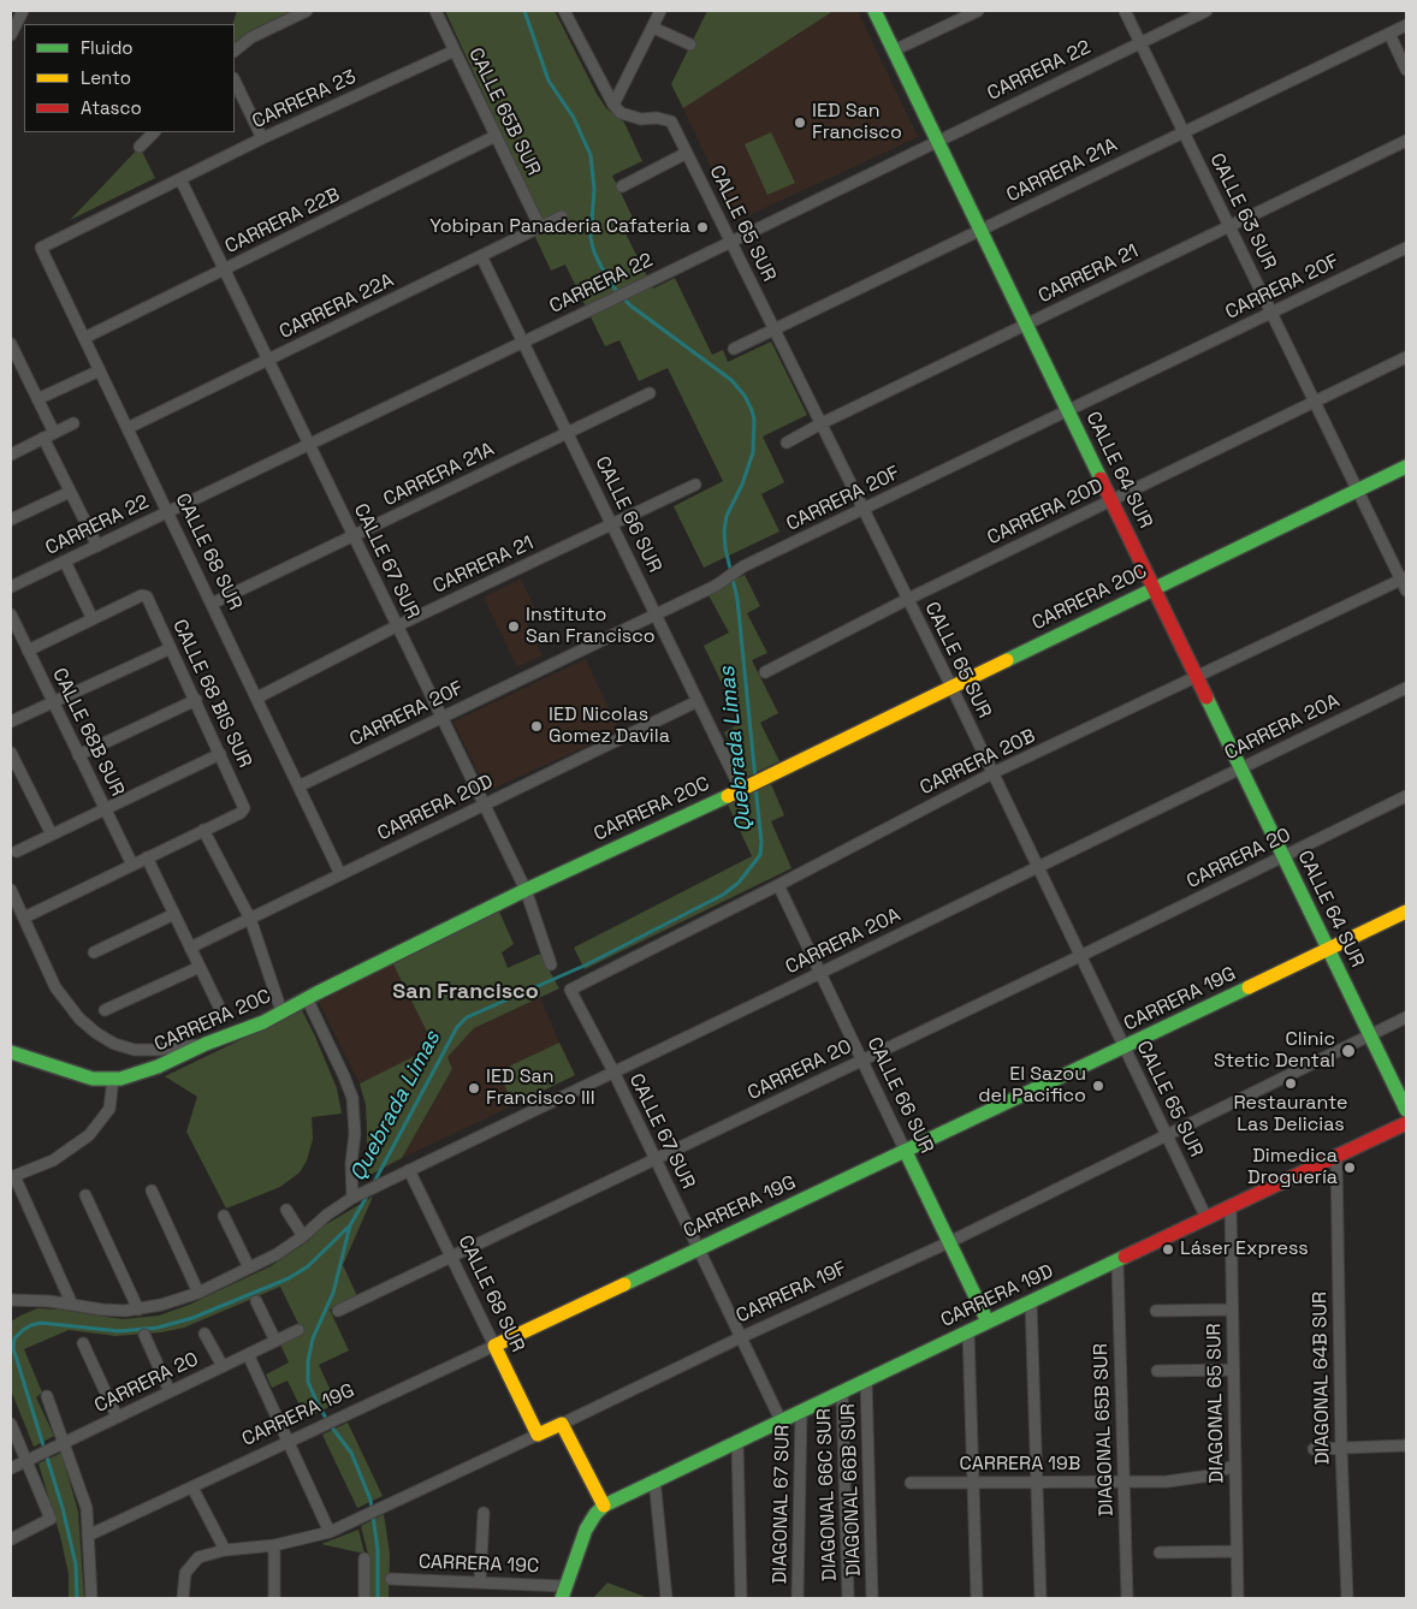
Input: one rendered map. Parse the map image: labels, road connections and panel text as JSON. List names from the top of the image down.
{
  "streets": {
    "street": [
      "CARRERA 22",
      "CARRERA 23",
      "CALLE 65B SUR",
      "CARRERA 21A",
      "CALLE 63 SUR",
      "CARRERA 22B",
      "CALLE 65 SUR",
      "CARRERA 21",
      "CARRERA 20F",
      "CARRERA 22A",
      "CALLE 64 SUR",
      "CARRERA 20D",
      "CALLE 66 SUR",
      "CALLE 68 SUR",
      "CALLE 67 SUR",
      "CARRERA 20C",
      "CALLE 68 BIS SUR",
      "CARRERA 20A",
      "CALLE 68B SUR",
      "CARRERA 20B",
      "CARRERA 20",
      "CARRERA 19G",
      "CARRERA 19F",
      "CARRERA 19D",
      "DIAGONAL 64B SUR",
      "DIAGONAL 65 SUR",
      "DIAGONAL 65B SUR",
      "CARRERA 19B",
      "DIAGONAL 66B SUR",
      "DIAGONAL 66C SUR",
      "DIAGONAL 67 SUR",
      "CARRERA 19C"
    ]
  },
  "crossings": [
    ["CARRERA 22", "CALLE 63 SUR"],
    ["CARRERA 22", "CALLE 65 SUR"],
    ["CARRERA 22", "CALLE 64 SUR"],
    ["CARRERA 22", "CALLE 66 SUR"],
    ["CARRERA 22", "CALLE 68 SUR"],
    ["CARRERA 22", "CALLE 67 SUR"],
    ["CARRERA 23", "CALLE 65B SUR"],
    ["CARRERA 23", "CALLE 68 SUR"],
    ["CARRERA 23", "CALLE 67 SUR"],
    ["CALLE 65B SUR", "CARRERA 22B"],
    ["CALLE 65B SUR", "CARRERA 22A"],
    ["CARRERA 21A", "CALLE 63 SUR"],
    ["CARRERA 21A", "CALLE 65 SUR"],
    ["CARRERA 21A", "CALLE 64 SUR"],
    ["CARRERA 21A", "CALLE 66 SUR"],
    ["CARRERA 21A", "CALLE 68 SUR"],
    ["CARRERA 21A", "CALLE 67 SUR"],
    ["CALLE 63 SUR", "CARRERA 21"],
    ["CALLE 63 SUR", "CARRERA 20F"],
    ["CALLE 63 SUR", "CARRERA 20D"],
    ["CALLE 63 SUR", "CARRERA 20C"],
    ["CALLE 63 SUR", "CARRERA 20B"],
    ["CARRERA 22B", "CALLE 68 SUR"],
    ["CARRERA 22B", "CALLE 67 SUR"],
    ["CALLE 65 SUR", "CARRERA 21"],
    ["CALLE 65 SUR", "CARRERA 20F"],
    ["CALLE 65 SUR", "CARRERA 20D"],
    ["CALLE 65 SUR", "CARRERA 20C"],
    ["CALLE 65 SUR", "CARRERA 20A"],
    ["CALLE 65 SUR", "CARRERA 20B"],
    ["CALLE 65 SUR", "CARRERA 20"],
    ["CALLE 65 SUR", "CARRERA 19G"],
    ["CALLE 65 SUR", "CARRERA 19F"],
    ["CALLE 65 SUR", "CARRERA 19D"],
    ["CARRERA 21", "CALLE 64 SUR"],
    ["CARRERA 21", "CALLE 66 SUR"],
    ["CARRERA 21", "CALLE 68 SUR"],
    ["CARRERA 21", "CALLE 67 SUR"],
    ["CARRERA 20F", "CALLE 64 SUR"],
    ["CARRERA 20F", "CALLE 66 SUR"],
    ["CARRERA 20F", "CALLE 68 SUR"],
    ["CARRERA 20F", "CALLE 67 SUR"],
    ["CARRERA 22A", "CALLE 66 SUR"],
    ["CARRERA 22A", "CALLE 68 SUR"],
    ["CARRERA 22A", "CALLE 67 SUR"],
    ["CALLE 64 SUR", "CARRERA 20D"],
    ["CALLE 64 SUR", "CARRERA 20C"],
    ["CALLE 64 SUR", "CARRERA 20A"],
    ["CALLE 64 SUR", "CARRERA 20B"],
    ["CALLE 64 SUR", "CARRERA 20"],
    ["CALLE 64 SUR", "CARRERA 19G"],
    ["CALLE 64 SUR", "CARRERA 19F"],
    ["CARRERA 20D", "CALLE 66 SUR"],
    ["CARRERA 20D", "CALLE 68 SUR"],
    ["CARRERA 20D", "CALLE 67 SUR"],
    ["CALLE 66 SUR", "CARRERA 20C"],
    ["CALLE 66 SUR", "CARRERA 20A"],
    ["CALLE 66 SUR", "CARRERA 20B"],
    ["CALLE 66 SUR", "CARRERA 20"],
    ["CALLE 66 SUR", "CARRERA 19G"],
    ["CALLE 66 SUR", "CARRERA 19F"],
    ["CALLE 66 SUR", "CARRERA 19D"],
    ["CALLE 68 SUR", "CARRERA 20A"],
    ["CALLE 68 SUR", "CARRERA 20"],
    ["CALLE 68 SUR", "CARRERA 19G"],
    ["CALLE 68 SUR", "CARRERA 19F"],
    ["CALLE 67 SUR", "CARRERA 20C"],
    ["CALLE 67 SUR", "CARRERA 20A"],
    ["CALLE 67 SUR", "CARRERA 20B"],
    ["CALLE 67 SUR", "CARRERA 20"],
    ["CALLE 67 SUR", "CARRERA 19G"],
    ["CALLE 67 SUR", "CARRERA 19F"],
    ["CALLE 67 SUR", "CARRERA 19D"],
    ["CARRERA 19D", "DIAGONAL 64B SUR"],
    ["CARRERA 19D", "DIAGONAL 65 SUR"],
    ["CARRERA 19D", "DIAGONAL 65B SUR"],
    ["CARRERA 19D", "DIAGONAL 66B SUR"],
    ["CARRERA 19D", "DIAGONAL 66C SUR"],
    ["CARRERA 19D", "DIAGONAL 67 SUR"],
    ["DIAGONAL 65 SUR", "CARRERA 19B"],
    ["DIAGONAL 65B SUR", "CARRERA 19B"]
  ],
  "districts": ["San Francisco"],
  "water": ["Quebrada Limas"],
  "places": [
    "IED San Francisco",
    "Yobipan Panaderia Cafateria",
    "Instituto San Francisco",
    "IED Nicolas Gomez Davila",
    "Clinic Stetic Dental",
    "Restaurante Las Delicias",
    "El Sazou del Pacifico",
    "IED San Francisco III",
    "Dimedica Droguería",
    "Láser Express"
  ],
  "legend": ["Fluido", "Lento", "Atasco"]
}
